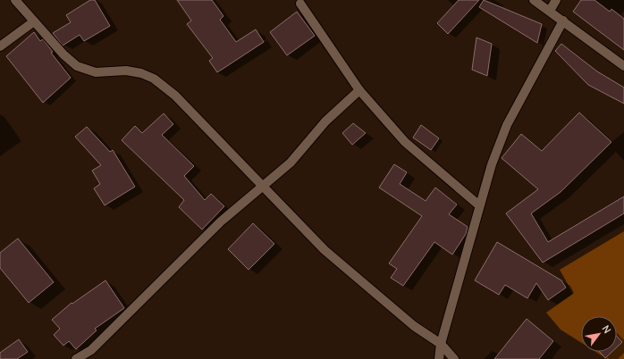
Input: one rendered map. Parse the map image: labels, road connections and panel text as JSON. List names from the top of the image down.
{
  "north": "top right"
}
